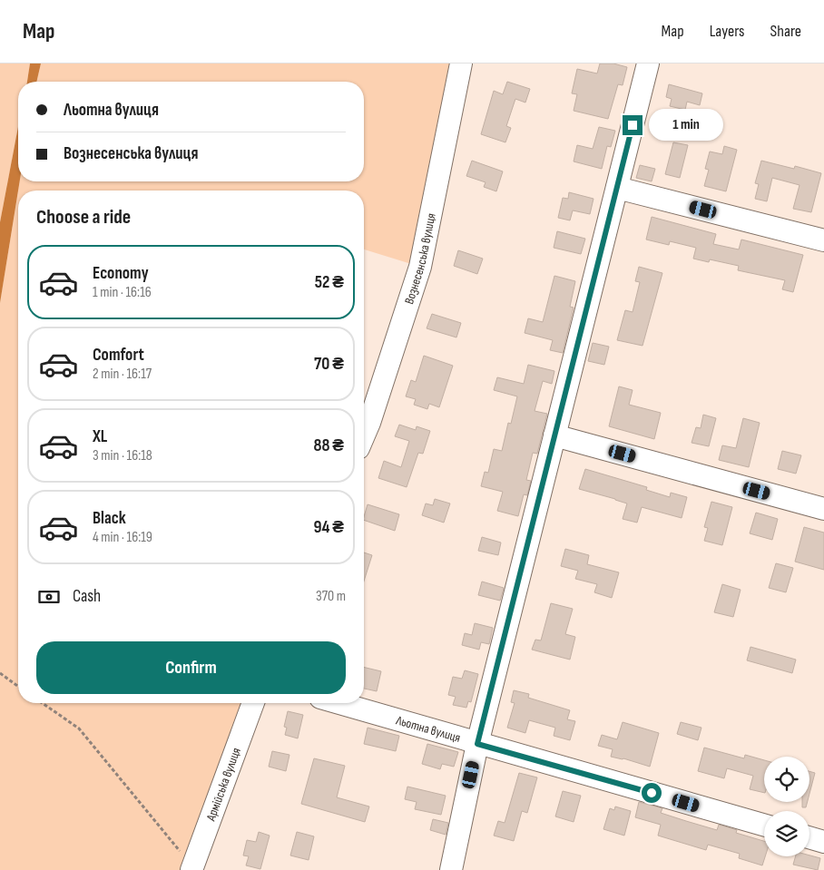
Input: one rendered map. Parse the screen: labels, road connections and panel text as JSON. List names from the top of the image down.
{
  "streets": {
    "street": ["Вознесенська вулиця", "Льотна вулиця", "Армійська вулиця"]
  },
  "page": {
    "header": "Map",
    "nav": ["Map", "Layers", "Share"],
    "banner": ["Льотна вулиця", "Вознесенська вулиця"],
    "bubble": "1 min",
    "heading": "Choose a ride",
    "list": [
      {
        "name": "Economy",
        "note": "1 min · 16:16",
        "value": "52 ₴"
      },
      {
        "name": "Comfort",
        "note": "2 min · 16:17",
        "value": "70 ₴"
      },
      {
        "name": "XL",
        "note": "3 min · 16:18",
        "value": "88 ₴"
      },
      {
        "name": "Black",
        "note": "4 min · 16:19",
        "value": "94 ₴"
      }
    ],
    "pay": ["Cash", "370 m"],
    "buttons": "Confirm"
  }
}
